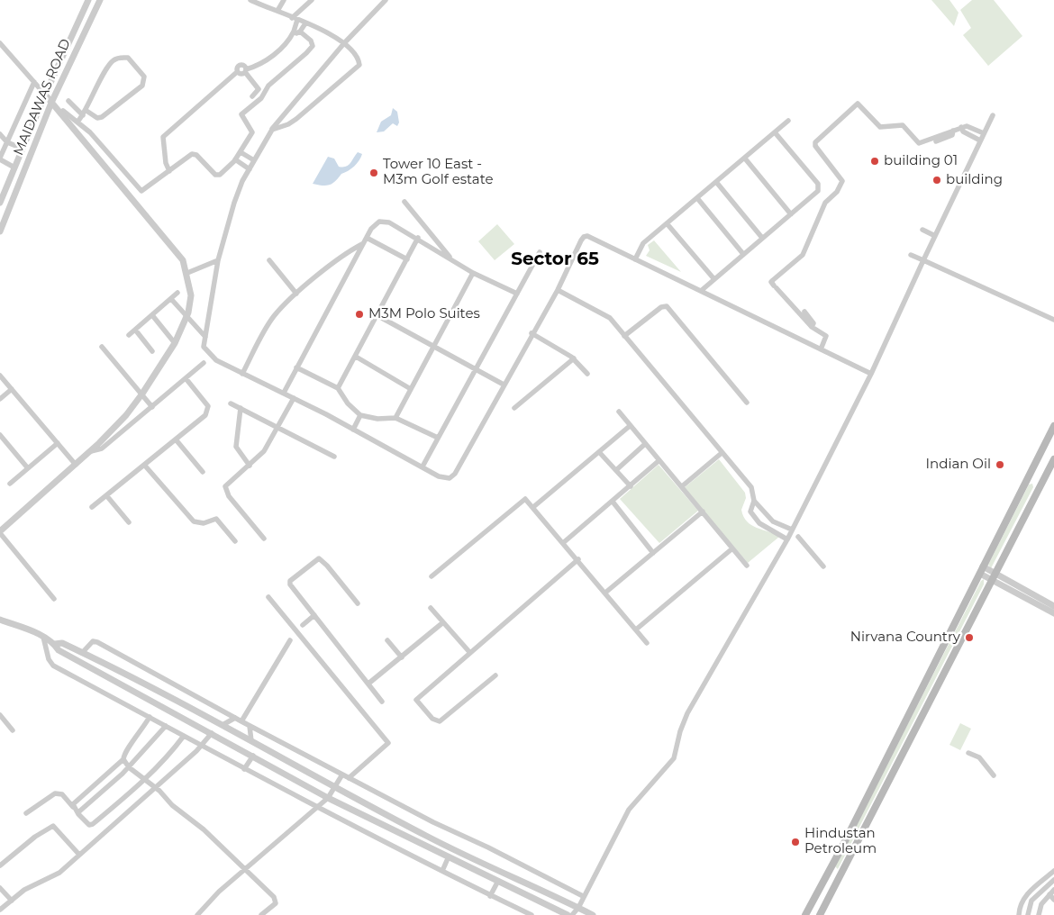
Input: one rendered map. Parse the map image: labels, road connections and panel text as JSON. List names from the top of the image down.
{
  "streets": {
    "street": ["MAIDAWAS ROAD"]
  },
  "districts": ["Sector 65"],
  "places": [
    "building 01",
    "Tower 10 East - M3m Golf estate",
    "building",
    "M3M Polo Suites",
    "Indian Oil",
    "Nirvana Country",
    "Hindustan Petroleum"
  ]
}
